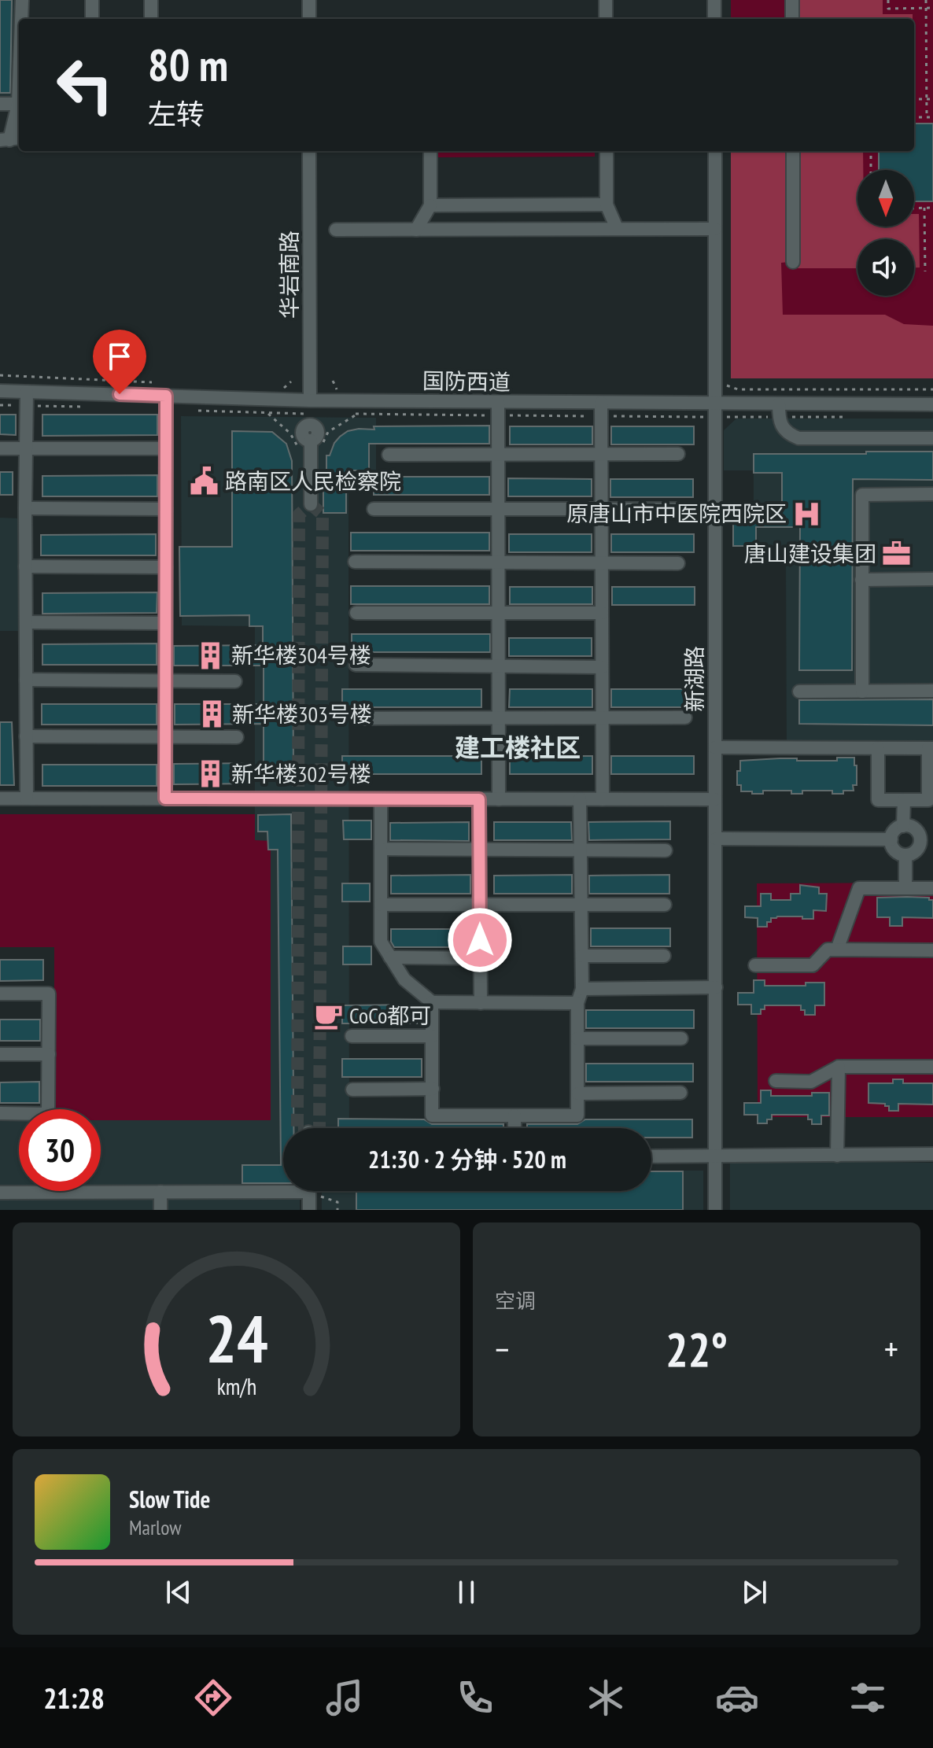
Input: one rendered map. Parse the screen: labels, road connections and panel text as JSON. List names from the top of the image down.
{
  "streets": {
    "street": ["华岩南路", "国防西道", "新湖路"]
  },
  "crossings": [
    ["华岩南路", "国防西道"],
    ["国防西道", "新湖路"]
  ],
  "districts": ["建工楼社区"],
  "places": {
    "public building": ["路南区人民检察院"],
    "hospital": ["原唐山市中医院西院区"],
    "office": ["唐山建设集团"],
    "building": ["新华楼304号楼", "新华楼303号楼", "新华楼302号楼"],
    "cafe": ["CoCo都可"]
  },
  "north": "bottom",
  "page": {
    "turn": ["80 m", "左转"],
    "limit": "30",
    "trip": "21:30 · 2 分钟 · 520 m",
    "tile": "空调",
    "heat": ["−", "22°", "+"],
    "song": ["Slow Tide", "Marlow"],
    "tabs": "21:28",
    "gauge": ["24", "km/h"]
  }
}
